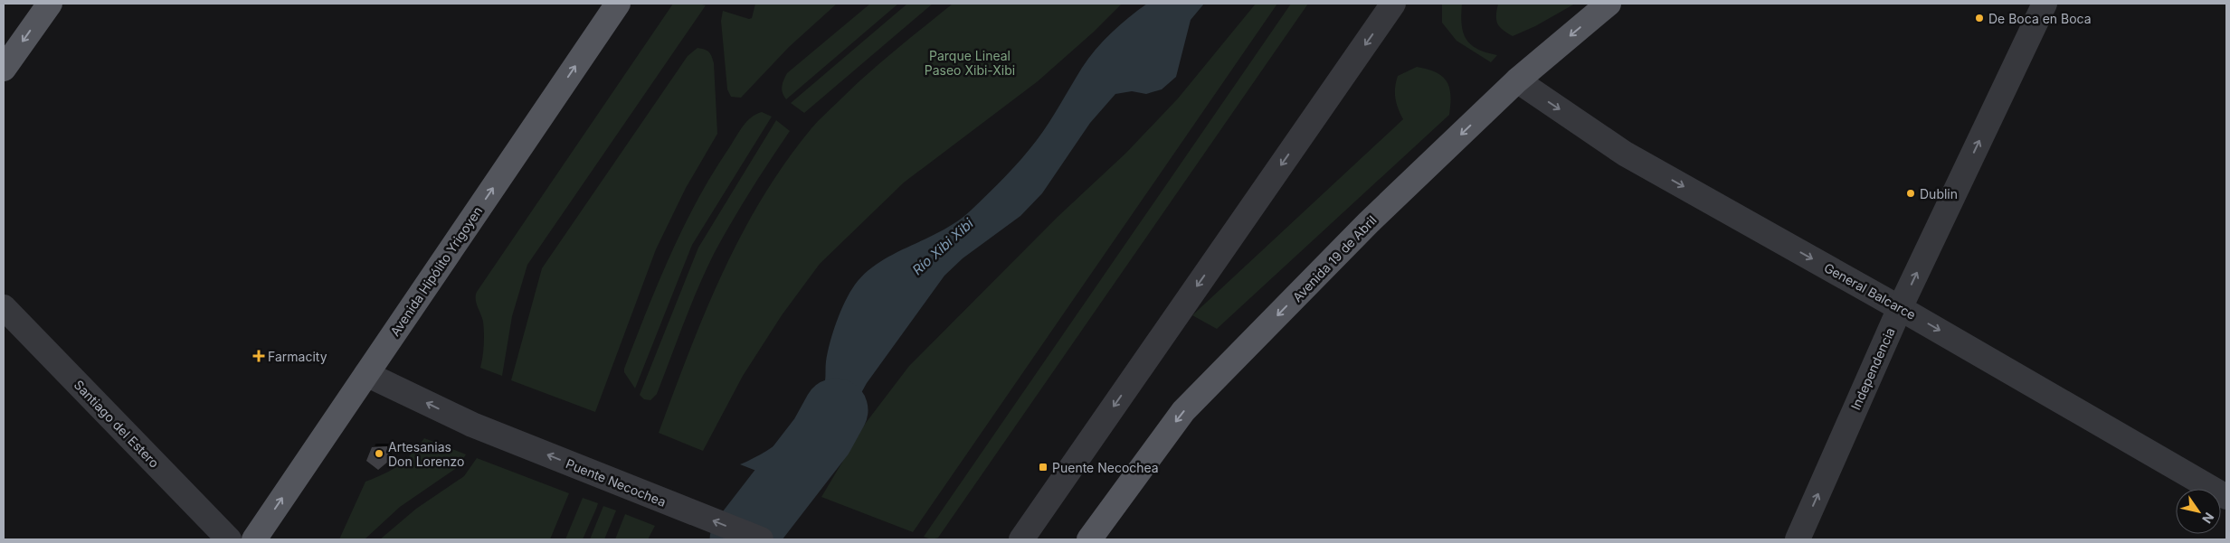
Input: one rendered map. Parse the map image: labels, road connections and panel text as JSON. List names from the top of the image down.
{
  "streets": {
    "main road": ["Avenida 19 de Abril", "Avenida Hipólito Yrigoyen"],
    "street": [
      "General Balcarce",
      "Independencia",
      "Santiago del Estero",
      "Puente Necochea"
    ]
  },
  "crossings": [
    ["Avenida 19 de Abril", "General Balcarce"],
    ["Avenida Hipólito Yrigoyen", "Puente Necochea"],
    ["General Balcarce", "Independencia"]
  ],
  "one_way": [
    "Avenida 19 de Abril",
    "Avenida Hipólito Yrigoyen",
    "General Balcarce",
    "Independencia",
    "Puente Necochea"
  ],
  "water": ["Río Xibi Xibi"],
  "parks": ["Parque Lineal Paseo Xibi-Xibi"],
  "places": {
    "other": ["De Boca en Boca", "Dublin", "Artesanias Don Lorenzo"],
    "health": ["Farmacity"],
    "transit": ["Puente Necochea"]
  },
  "north": "bottom right"
}
